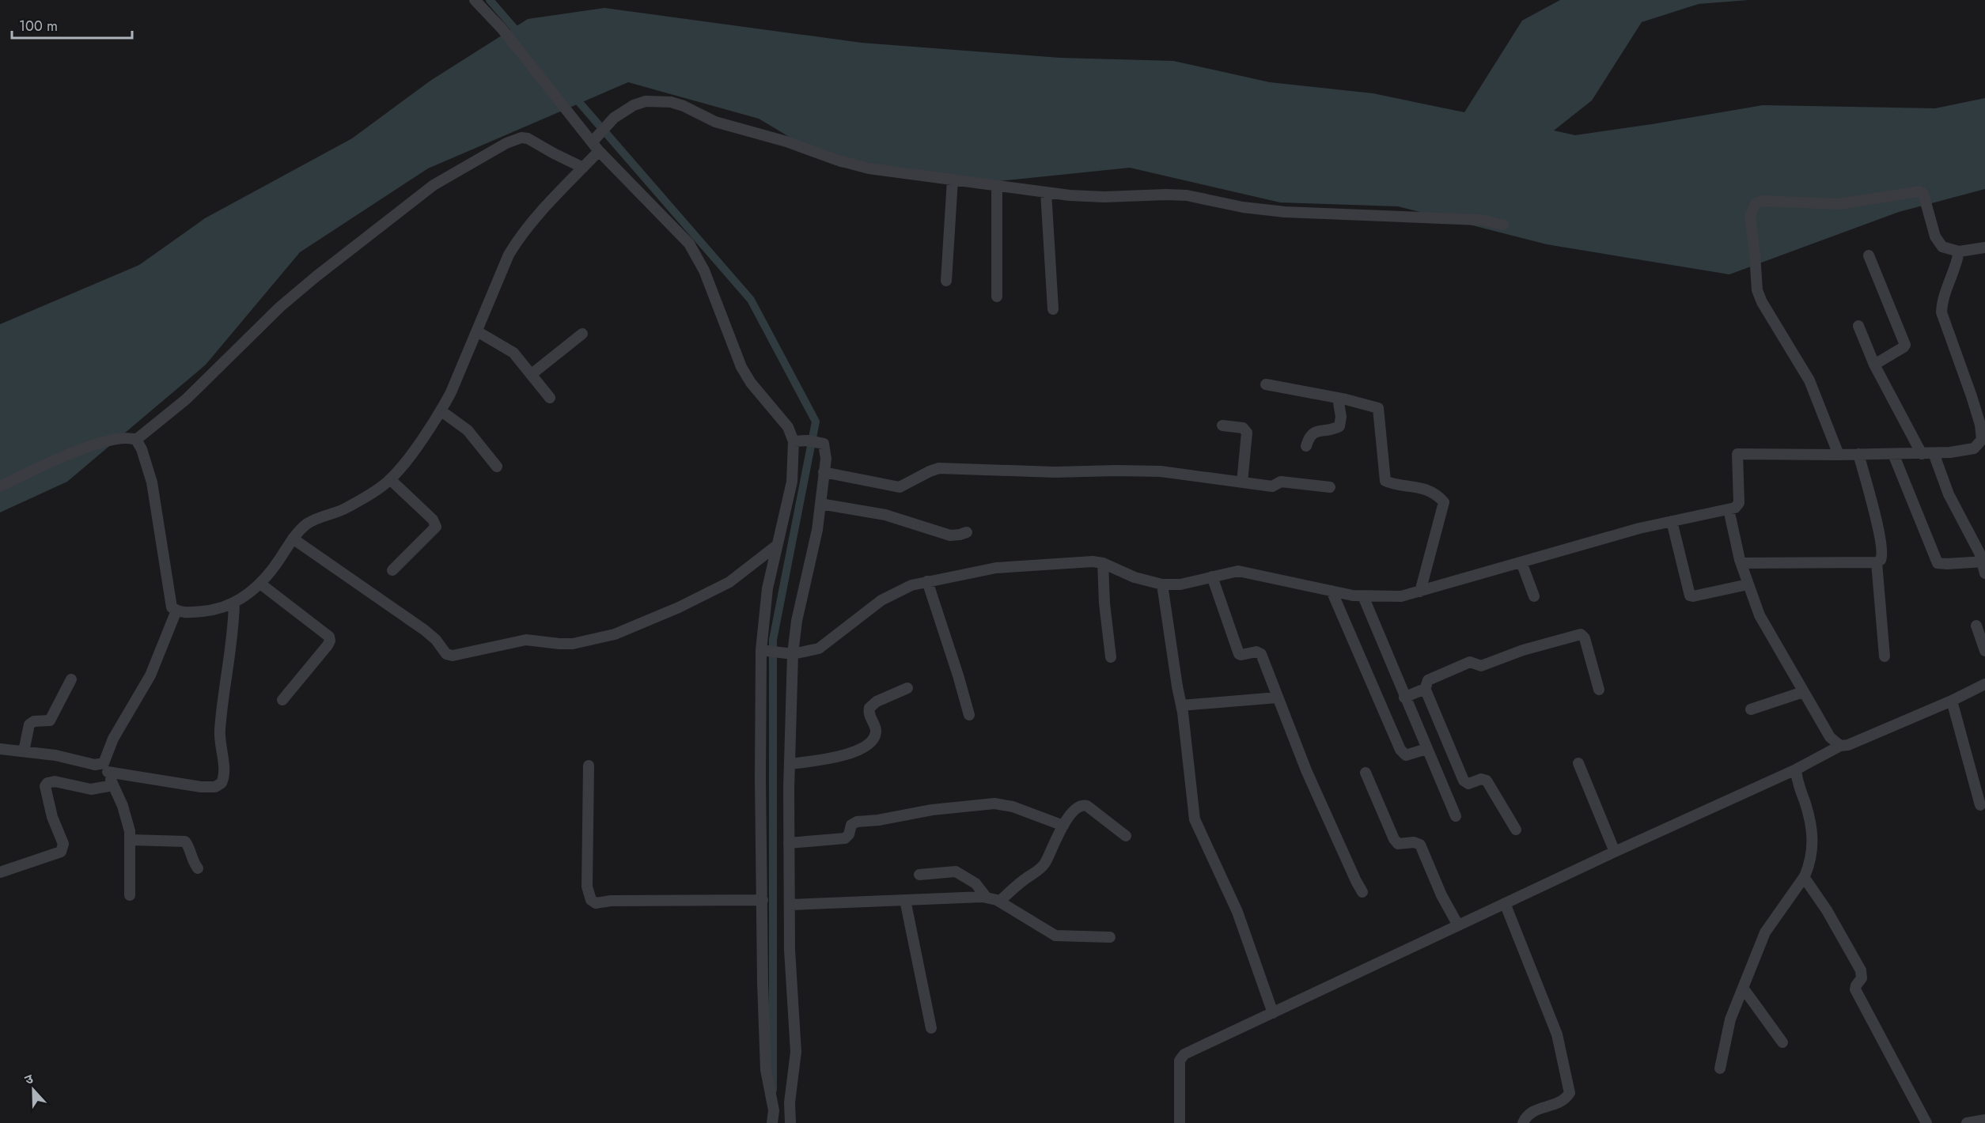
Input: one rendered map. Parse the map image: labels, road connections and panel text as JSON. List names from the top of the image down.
{
  "scale_bar": "100 m",
  "north": "top"
}
